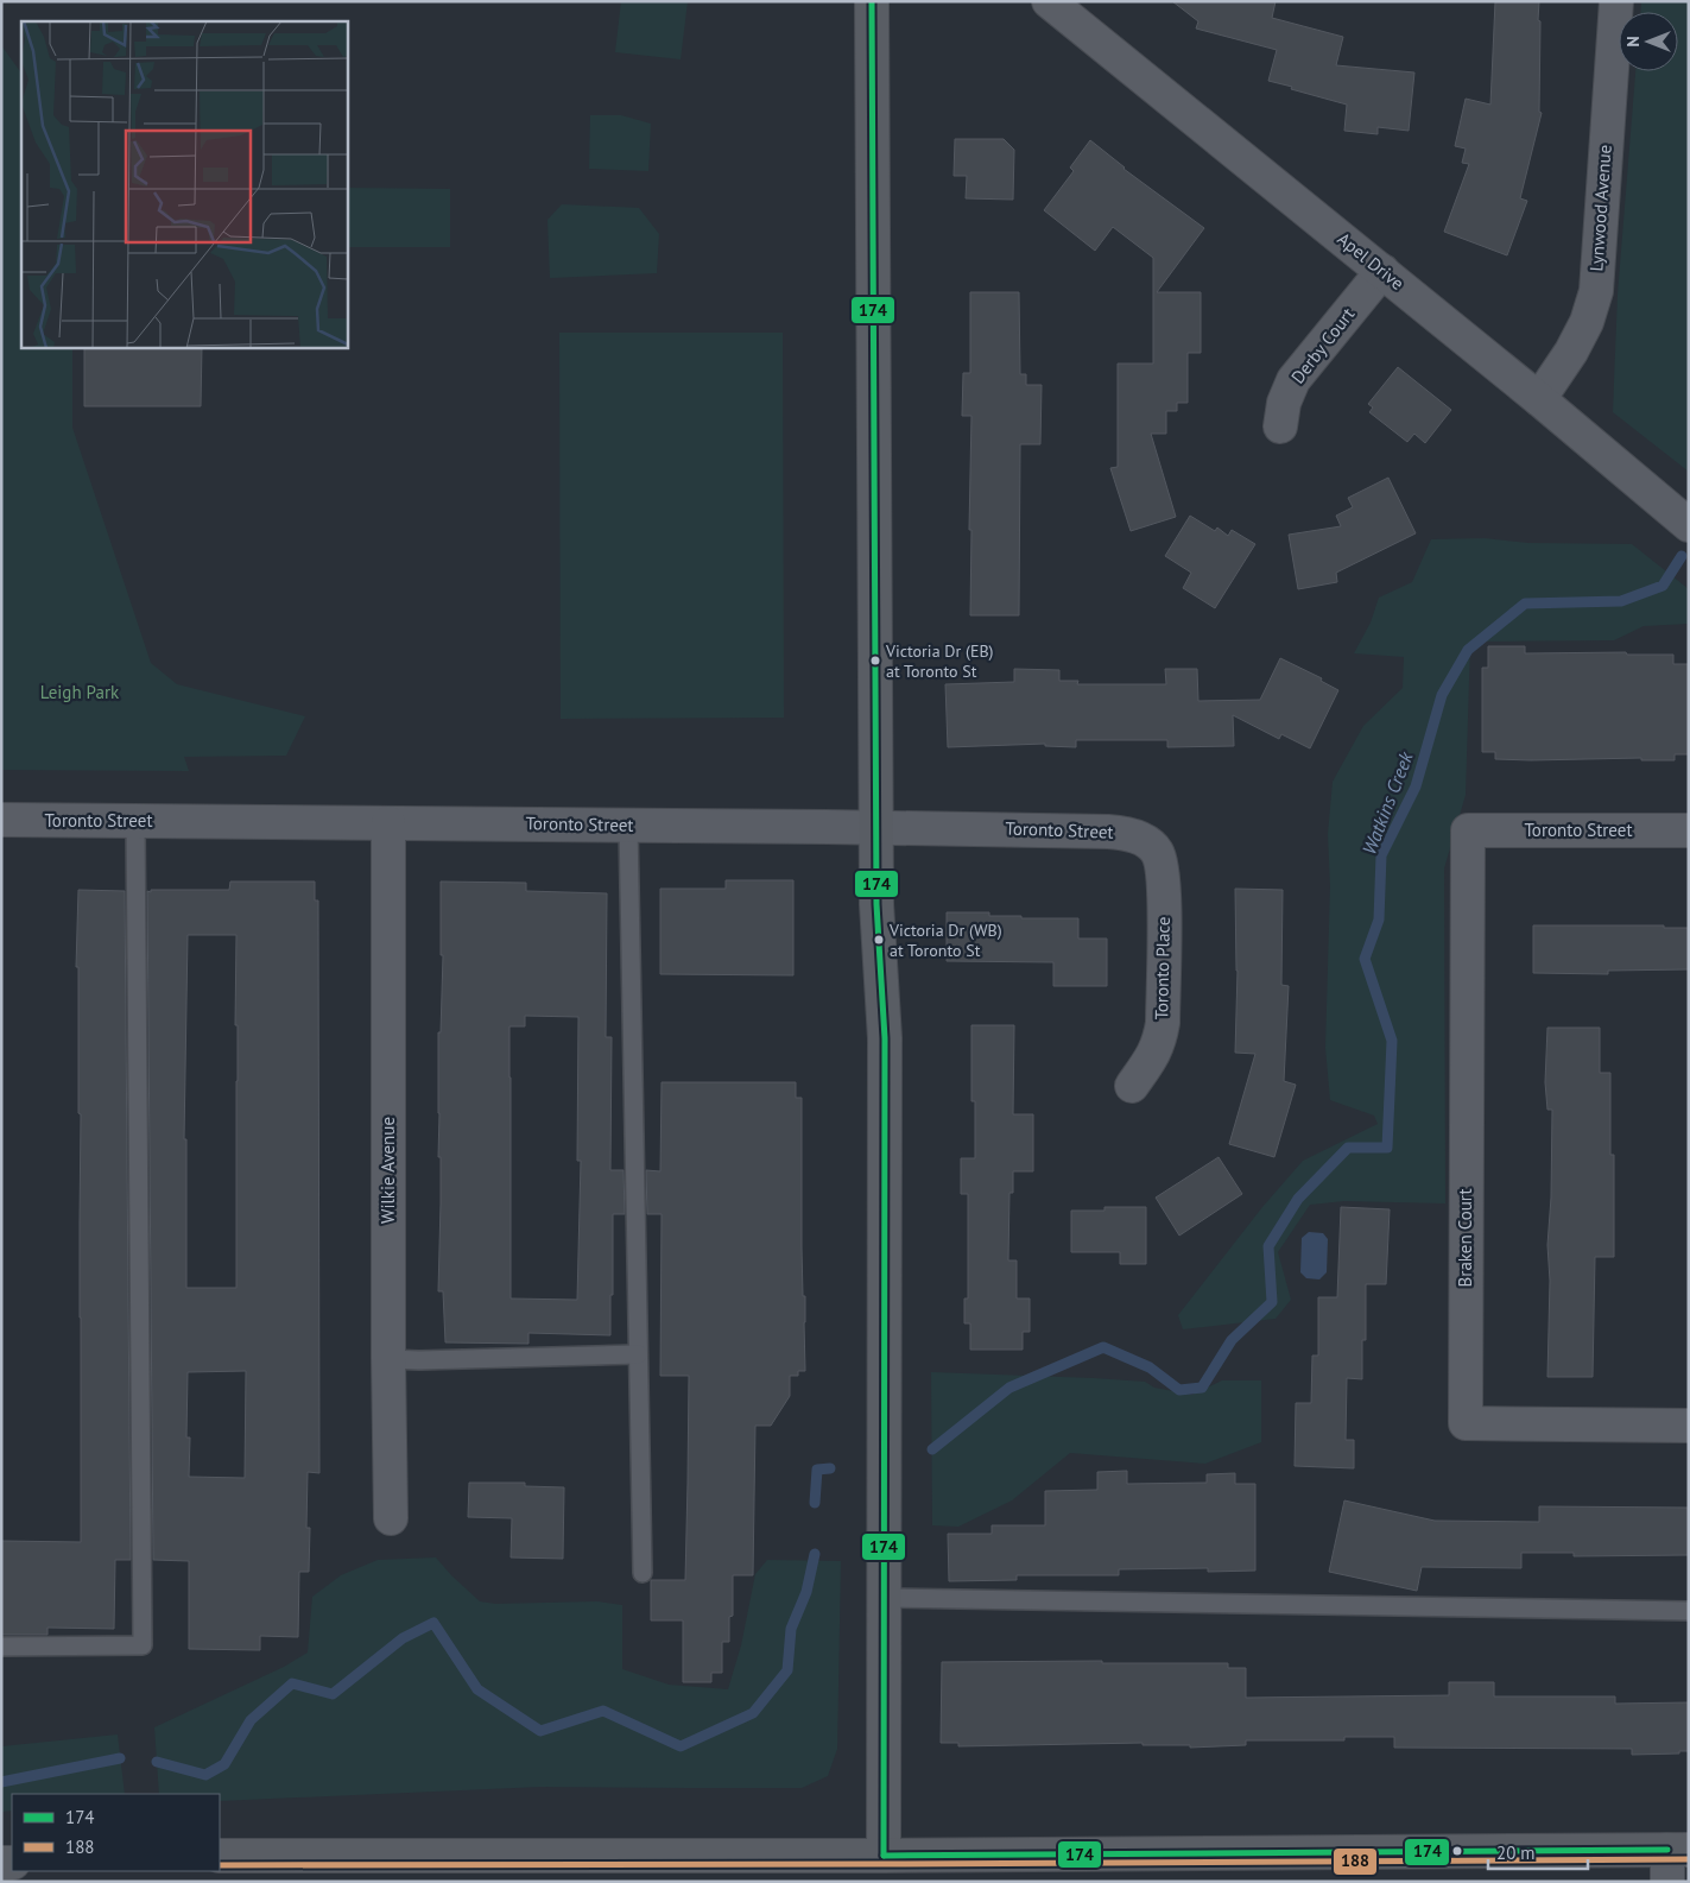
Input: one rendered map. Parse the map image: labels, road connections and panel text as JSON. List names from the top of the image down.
{
  "streets": {
    "street": [
      "Lynwood Avenue",
      "Apel Drive",
      "Derby Court",
      "Toronto Street",
      "Toronto Place",
      "Wilkie Avenue",
      "Braken Court"
    ]
  },
  "crossings": [
    ["Lynwood Avenue", "Apel Drive"],
    ["Apel Drive", "Derby Court"],
    ["Toronto Street", "Toronto Place"],
    ["Toronto Street", "Wilkie Avenue"],
    ["Toronto Street", "Braken Court"]
  ],
  "water": ["Watkins Creek"],
  "parks": ["Leigh Park"],
  "places": ["Victoria Dr (EB) at Toronto St", "Victoria Dr (WB) at Toronto St"],
  "lines": ["transit line 174", "transit line 188"],
  "legend": ["174", "188"],
  "scale_bar": "20 m",
  "north": "left"
}
